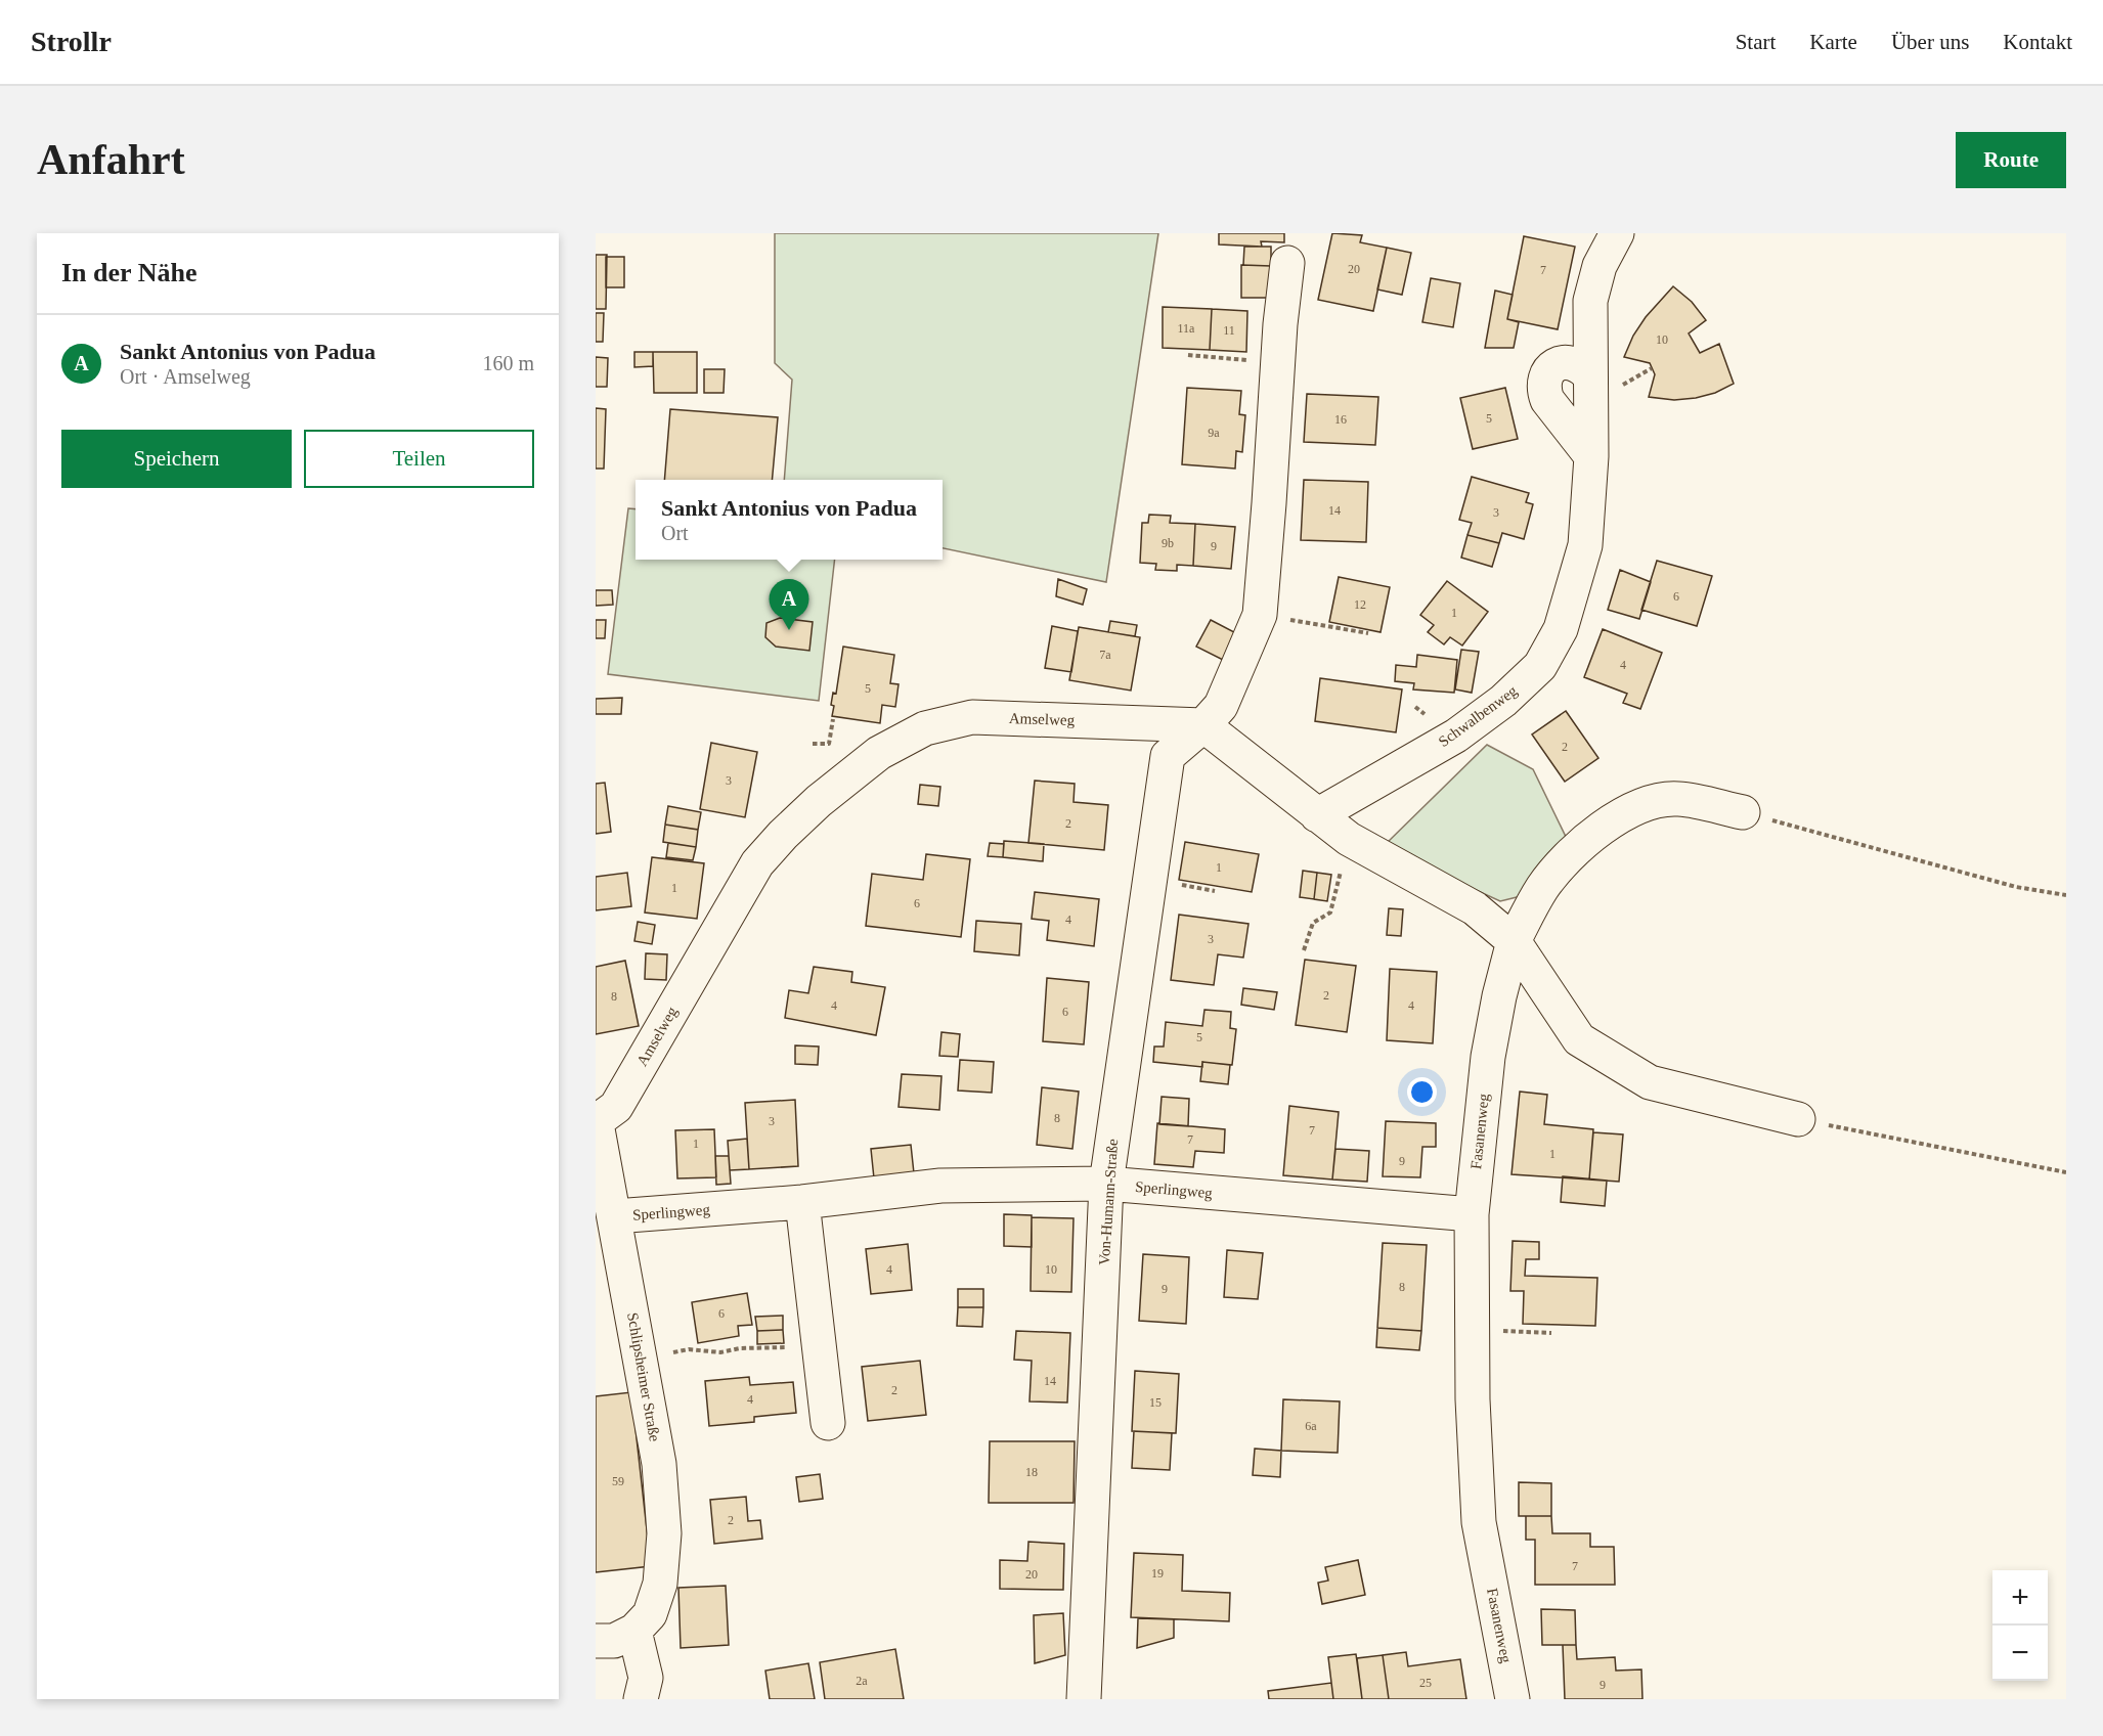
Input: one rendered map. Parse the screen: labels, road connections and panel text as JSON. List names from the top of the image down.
{
  "streets": {
    "street": [
      "Schwalbenweg",
      "Amselweg",
      "Fasanenweg",
      "Sperlingweg",
      "Von-Humann-Straße",
      "Schlipsheimer Straße"
    ]
  },
  "crossings": [
    ["Amselweg", "Von-Humann-Straße"],
    ["Amselweg", "Schlipsheimer Straße"],
    ["Fasanenweg", "Sperlingweg"],
    ["Sperlingweg", "Von-Humann-Straße"],
    ["Sperlingweg", "Schlipsheimer Straße"]
  ],
  "house_numbers": [
    "20",
    "7",
    "11a",
    "11",
    "10",
    "5",
    "16",
    "9a",
    "14",
    "3",
    "9b",
    "9",
    "6",
    "12",
    "1",
    "7a",
    "4",
    "5",
    "2",
    "3",
    "2",
    "1",
    "1",
    "6",
    "4",
    "3",
    "2",
    "8",
    "4",
    "4",
    "6",
    "5",
    "8",
    "3",
    "7",
    "7",
    "1",
    "1",
    "9",
    "4",
    "10",
    "8",
    "9",
    "6",
    "14",
    "2",
    "4",
    "15",
    "6a",
    "18",
    "59",
    "2",
    "7",
    "19",
    "20",
    "2a",
    "25",
    "9"
  ],
  "page": {
    "header": "Strollr",
    "nav": [
      "Start",
      "Karte",
      "Über uns",
      "Kontakt"
    ],
    "buttons": [
      "Route",
      ["Speichern", "Teilen"]
    ],
    "title": "Anfahrt",
    "heading": "In der Nähe",
    "list": [
      {
        "mark": "A",
        "name": "Sankt Antonius von Padua",
        "note": "Ort · Amselweg",
        "value": "160 m"
      }
    ],
    "popup": ["Sankt Antonius von Padua", "Ort"],
    "pins": "A",
    "map_buttons": ["+", "−"]
  }
}
